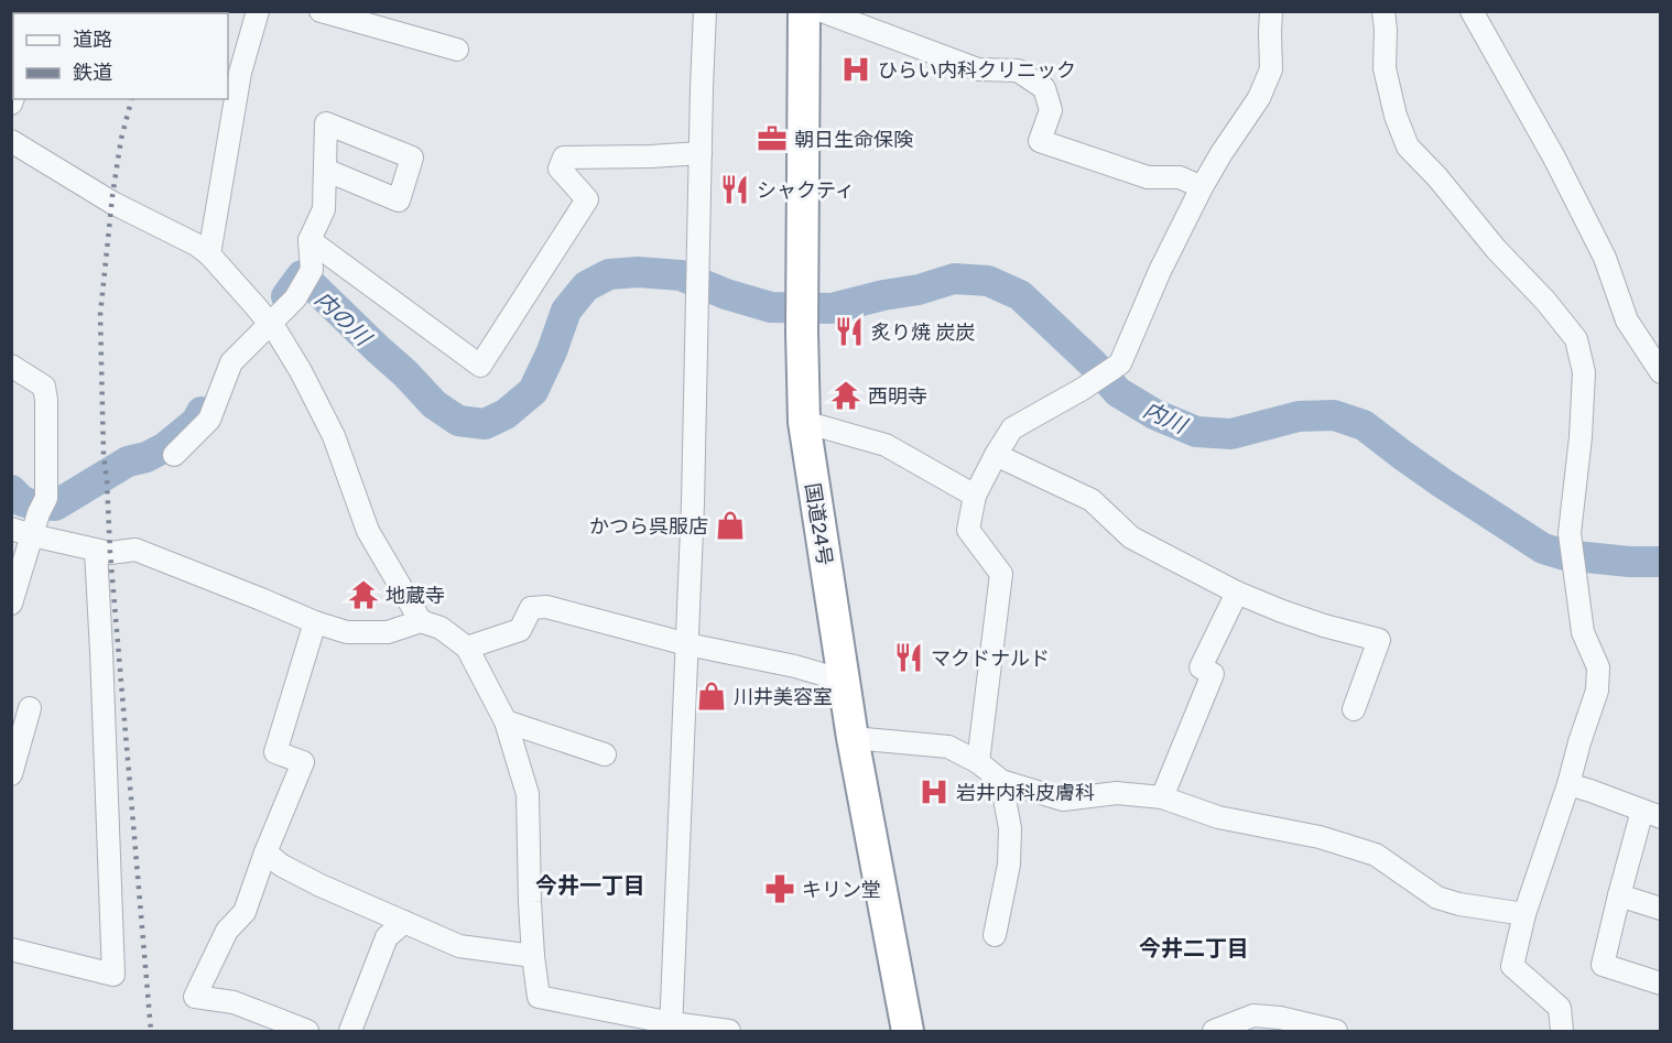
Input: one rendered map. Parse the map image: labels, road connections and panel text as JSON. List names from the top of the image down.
{
  "streets": {
    "highway": ["国道24号"]
  },
  "districts": ["今井一丁目", "今井二丁目"],
  "water": ["内の川", "内川"],
  "places": {
    "hospital": ["ひらい内科クリニック", "岩井内科皮膚科"],
    "office": ["朝日生命保険"],
    "restaurant": ["シャクティ", "炙り焼 炭炭", "マクドナルド"],
    "temple": ["西明寺", "地蔵寺"],
    "shop": ["かつら呉服店", "川井美容室"],
    "pharmacy": ["キリン堂"]
  },
  "legend": ["道路", "鉄道"]
}
